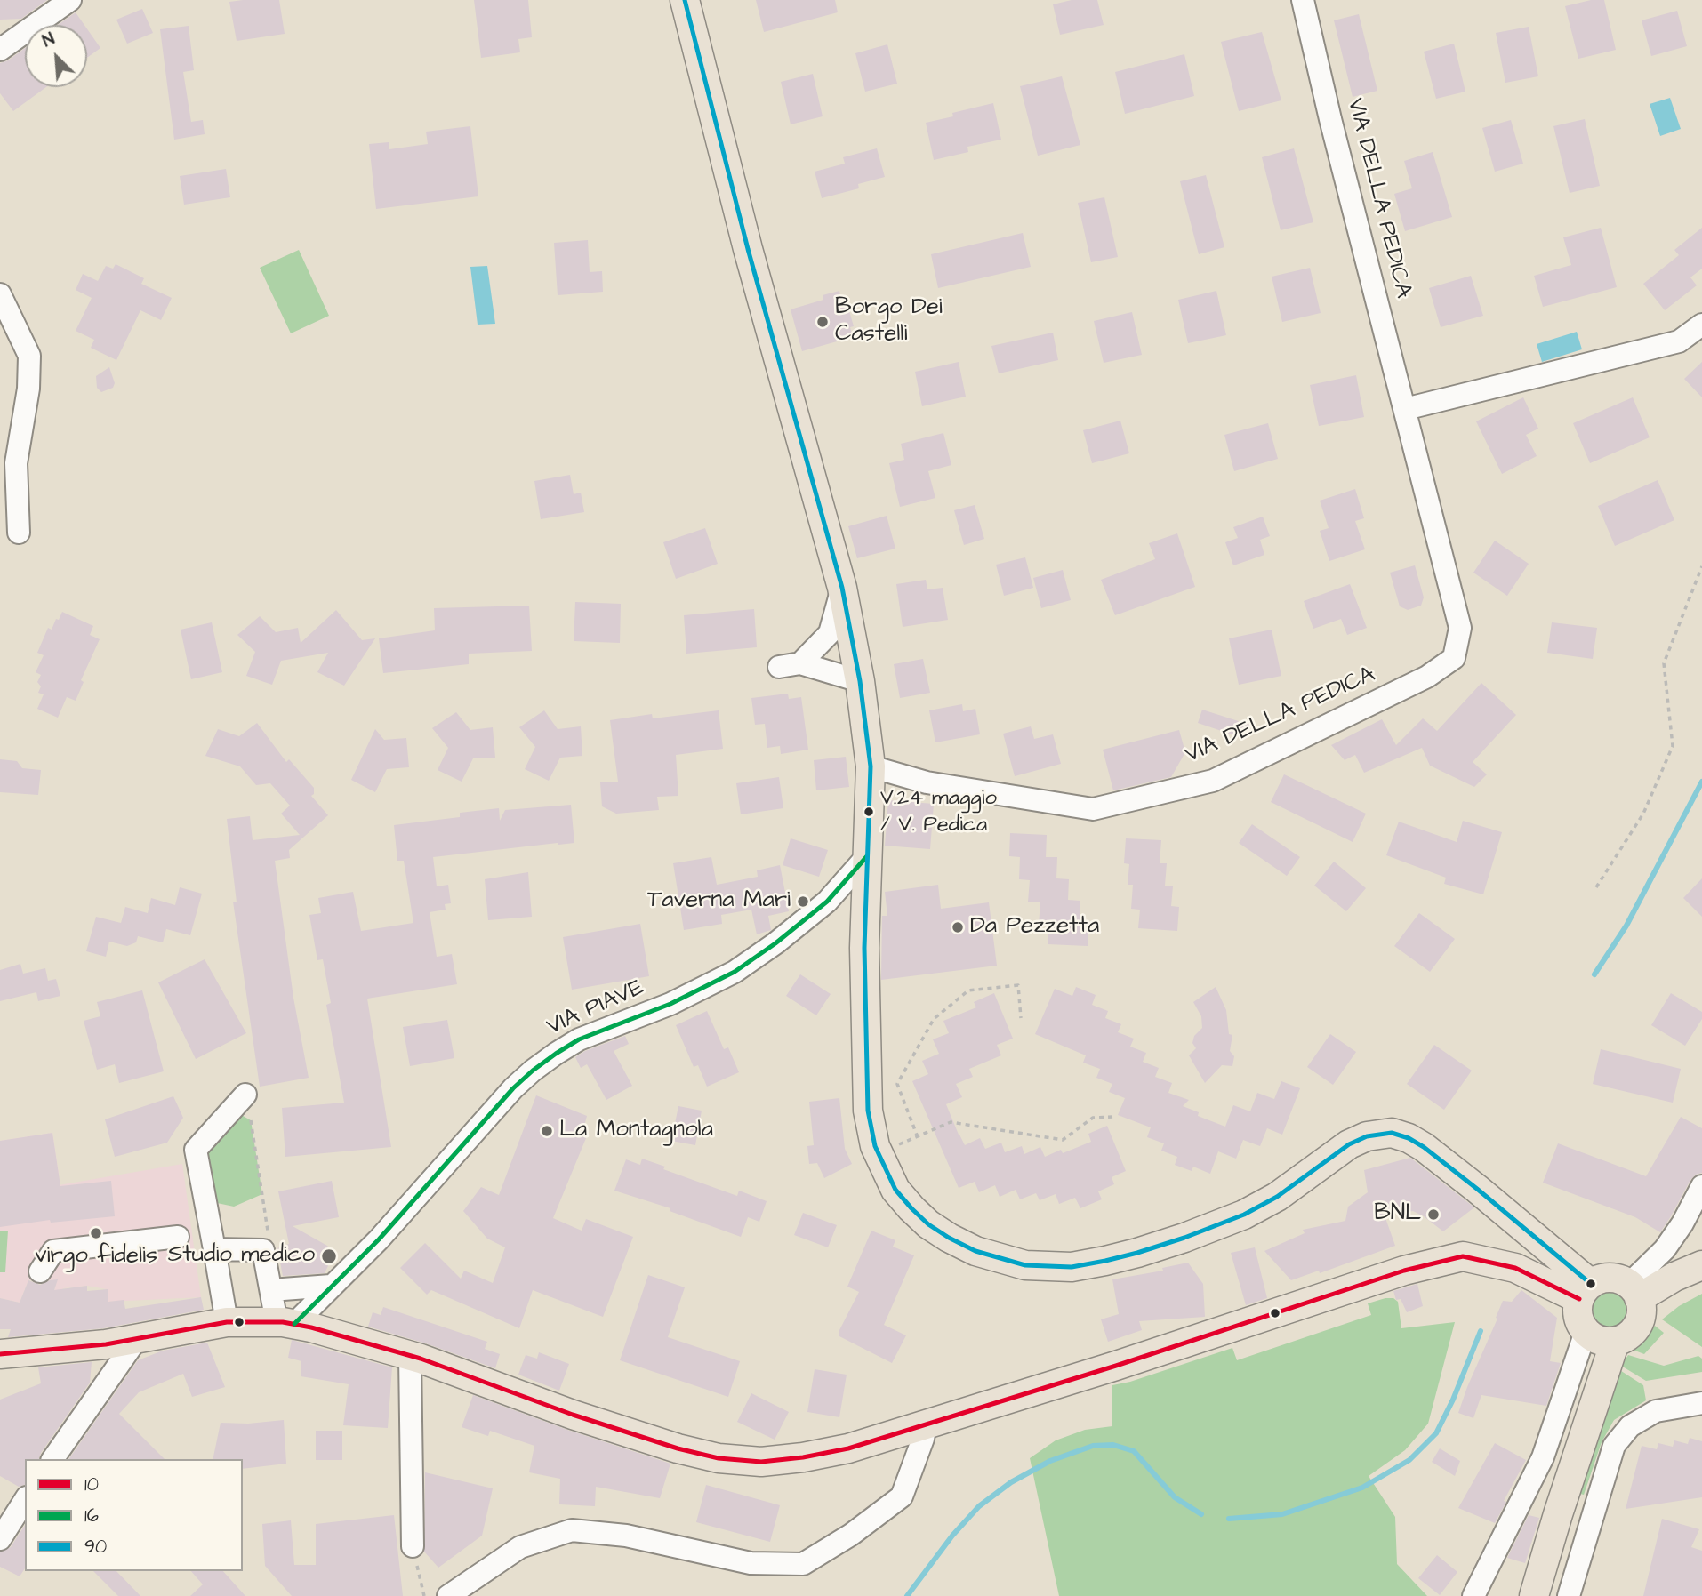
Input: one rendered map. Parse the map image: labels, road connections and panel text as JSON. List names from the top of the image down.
{
  "streets": {
    "street": ["VIA DELLA PEDICA", "VIA PIAVE"]
  },
  "places": [
    "Borgo Dei Castelli",
    "V.24 maggio / V. Pedica",
    "Taverna Mari",
    "Da Pezzetta",
    "La Montagnola",
    "BNL",
    "virgo fidelis",
    "Studio medico"
  ],
  "lines": ["transit line 90", "transit line 16", "transit line 10"],
  "legend": ["10", "16", "90"],
  "north": "top left"
}
